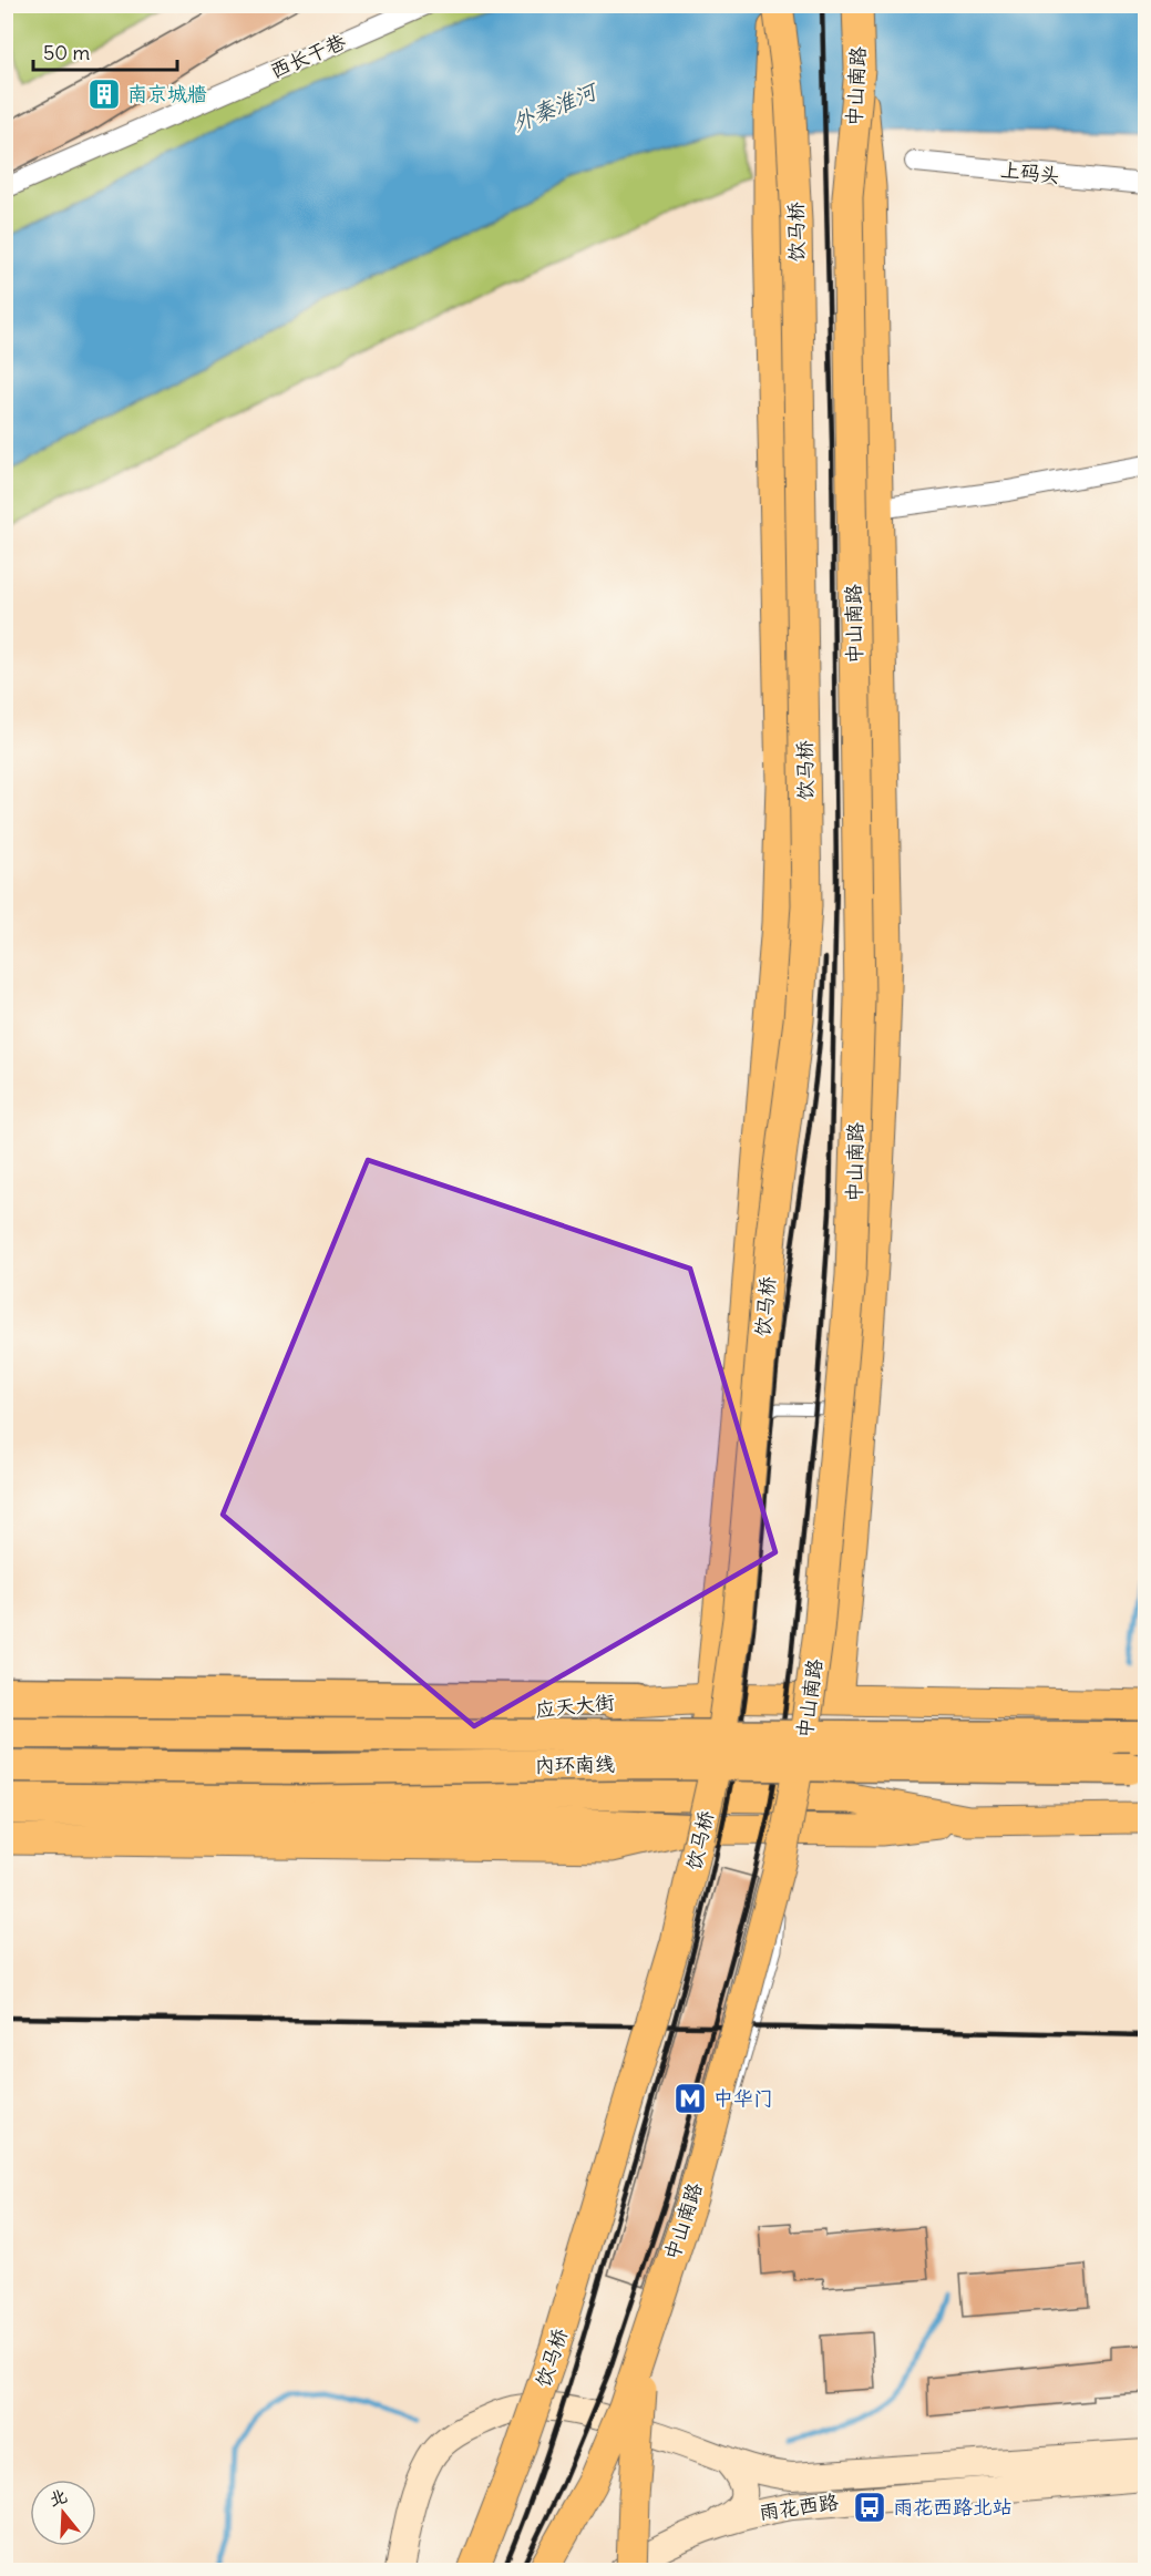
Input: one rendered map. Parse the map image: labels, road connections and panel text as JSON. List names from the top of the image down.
{
  "streets": {
    "highway": ["内环南线"],
    "main road": [
      "中山南路",
      "饮马桥",
      "应天大街",
      "雨花西路"
    ],
    "street": ["西长干巷", "上码头"]
  },
  "water": ["外秦淮河"],
  "places": {
    "building": ["南京城牆"],
    "metro station": ["中华门"],
    "bus stop": ["雨花西路北站"]
  },
  "scale_bar": "50 m",
  "north": "top"
}
